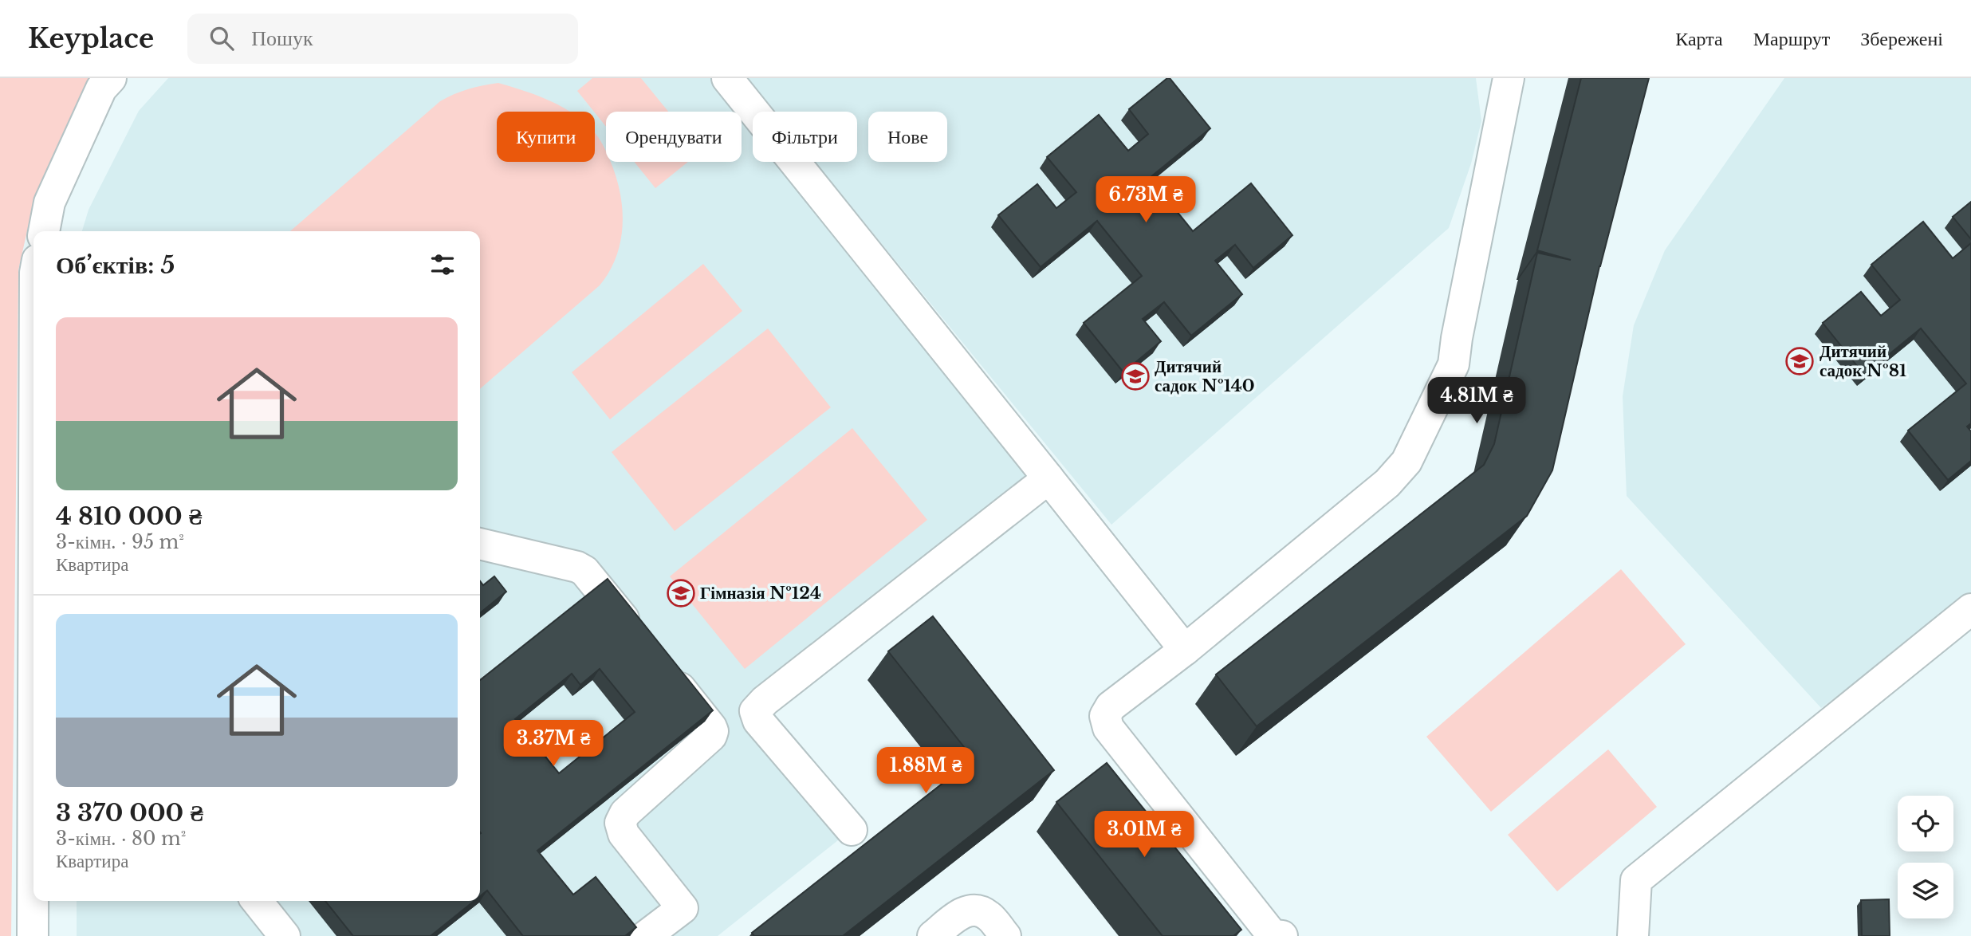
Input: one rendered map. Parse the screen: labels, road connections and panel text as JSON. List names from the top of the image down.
{
  "places": {
    "school or university": ["Дитячий садок №81", "Дитячий садок №140", "Гімназія №124"]
  },
  "page": {
    "header": "Keyplace",
    "search": "Пошук",
    "nav": ["Карта", "Маршрут", "Збережені"],
    "chip": [
      "Купити",
      "Орендувати",
      "Фільтри",
      "Нове"
    ],
    "price": [
      "6.73M ₴",
      "4.81M ₴",
      "3.37M ₴",
      "1.88M ₴",
      "3.01M ₴"
    ],
    "heading": "Об’єктів: 5",
    "list": [
      {
        "name": "4 810 000 ₴",
        "note": "3-кімн. · 95 m² · Квартира"
      },
      {
        "name": "3 370 000 ₴",
        "note": "3-кімн. · 80 m² · Квартира"
      }
    ]
  }
}
